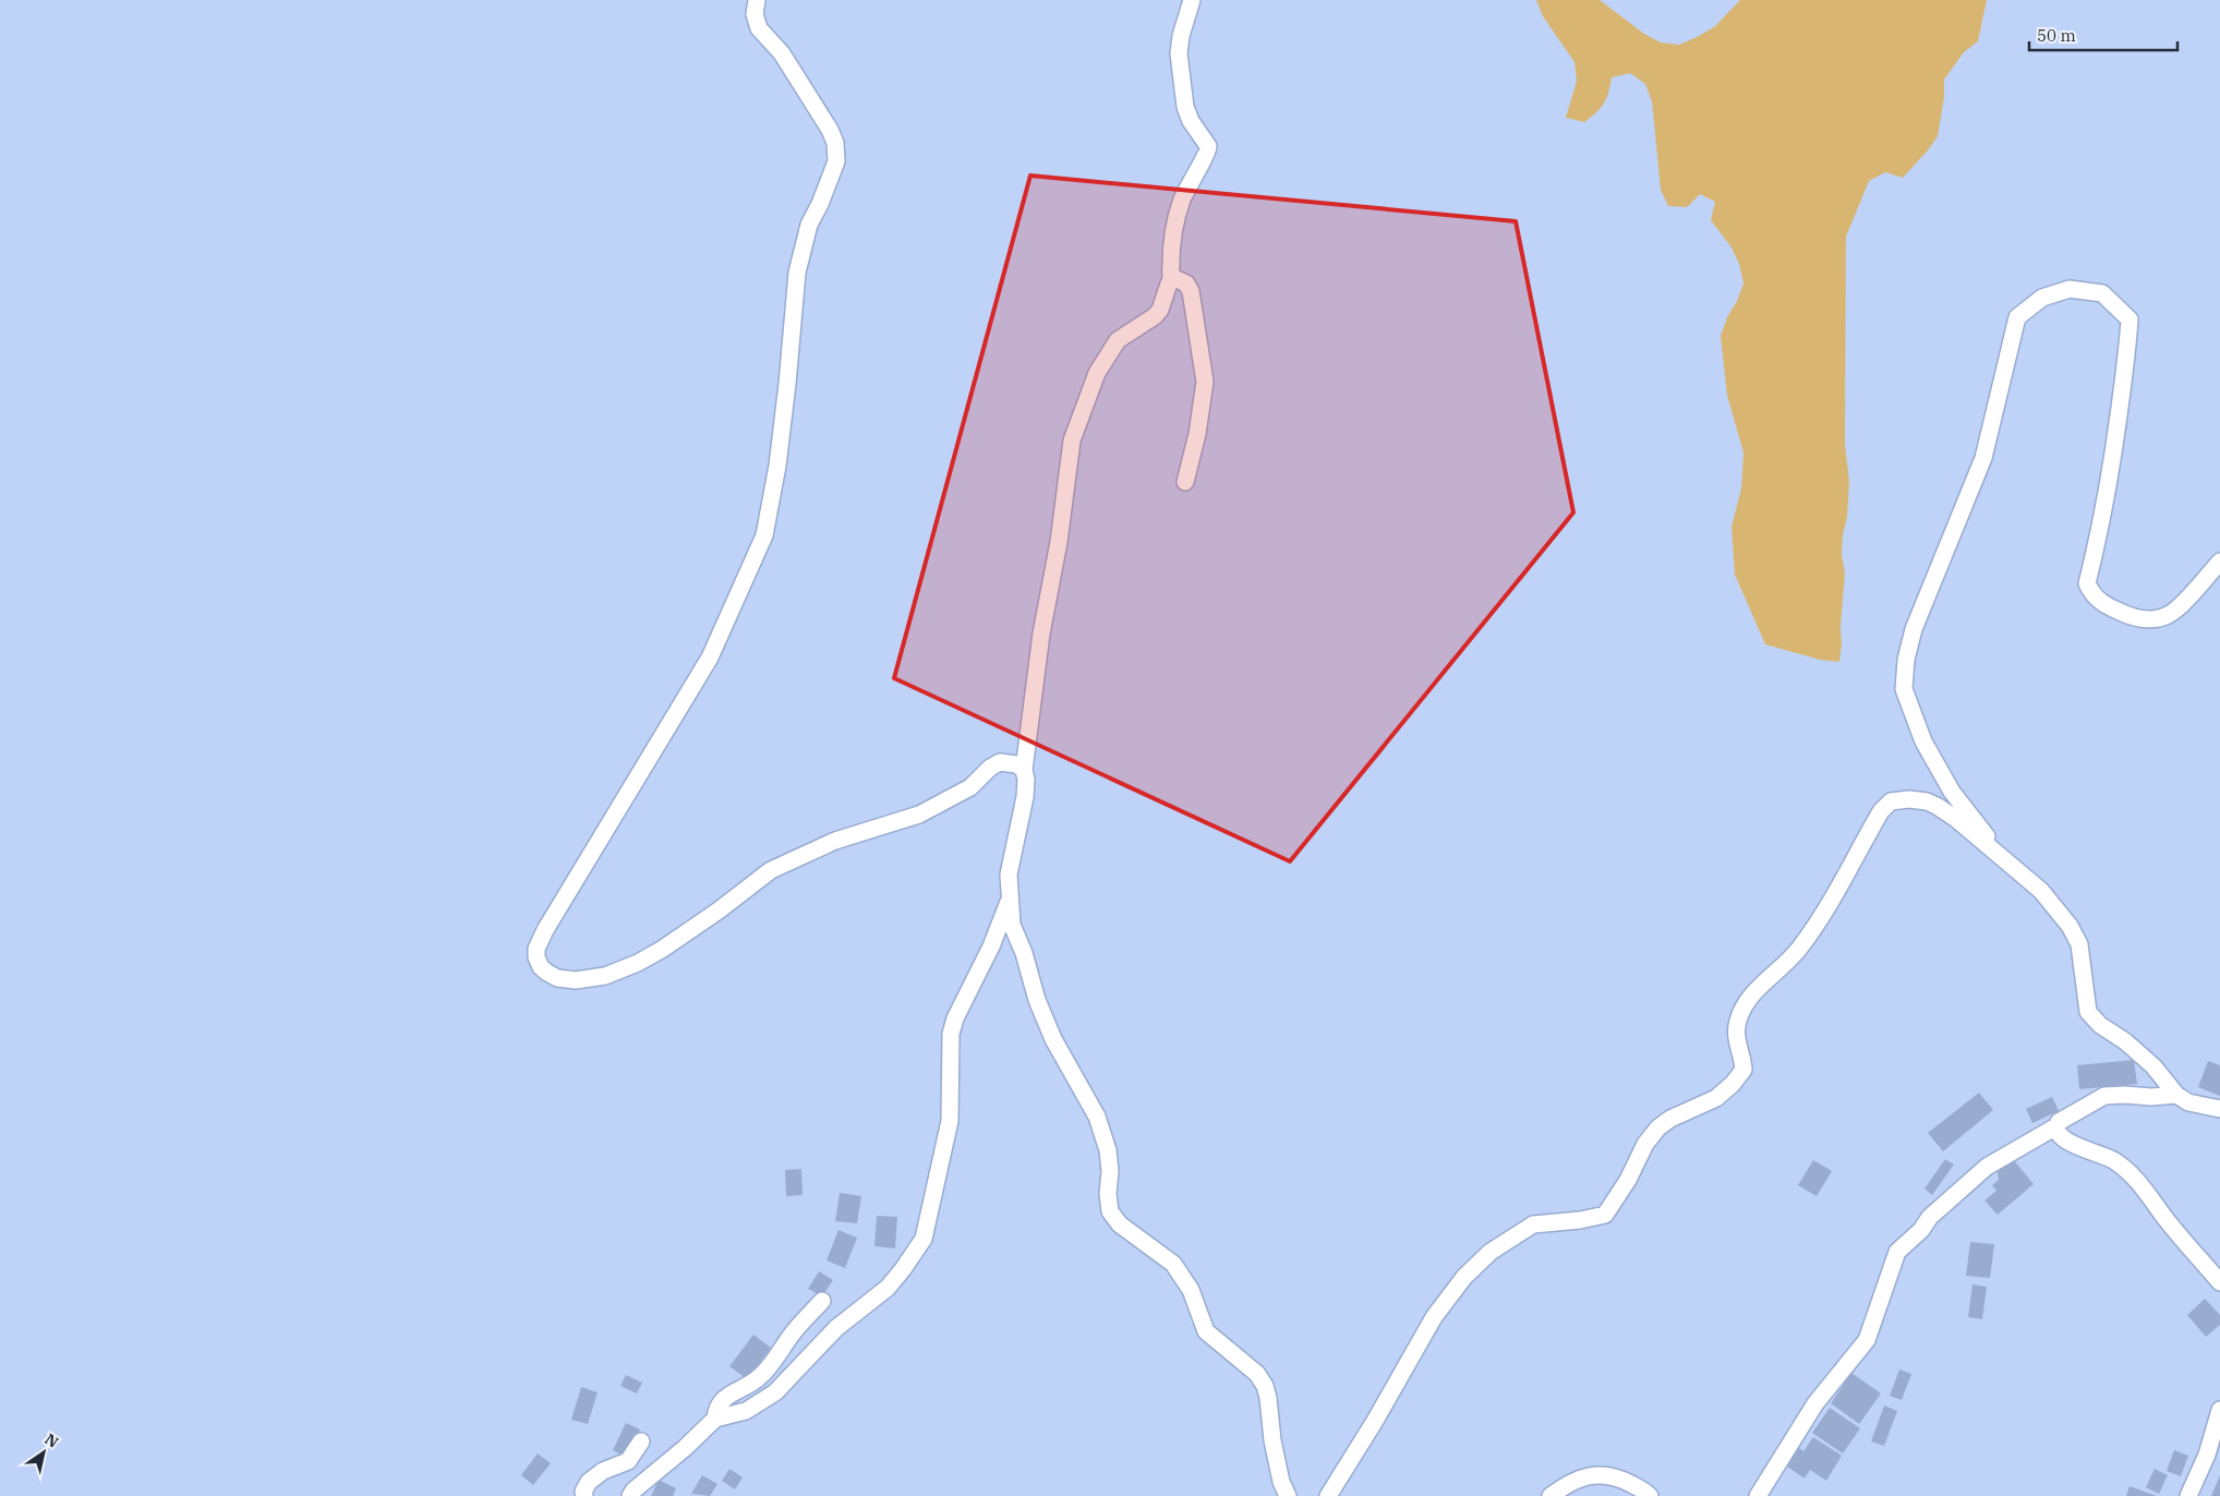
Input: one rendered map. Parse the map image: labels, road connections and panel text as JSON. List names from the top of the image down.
{
  "scale_bar": "50 m",
  "north": "top right"
}
